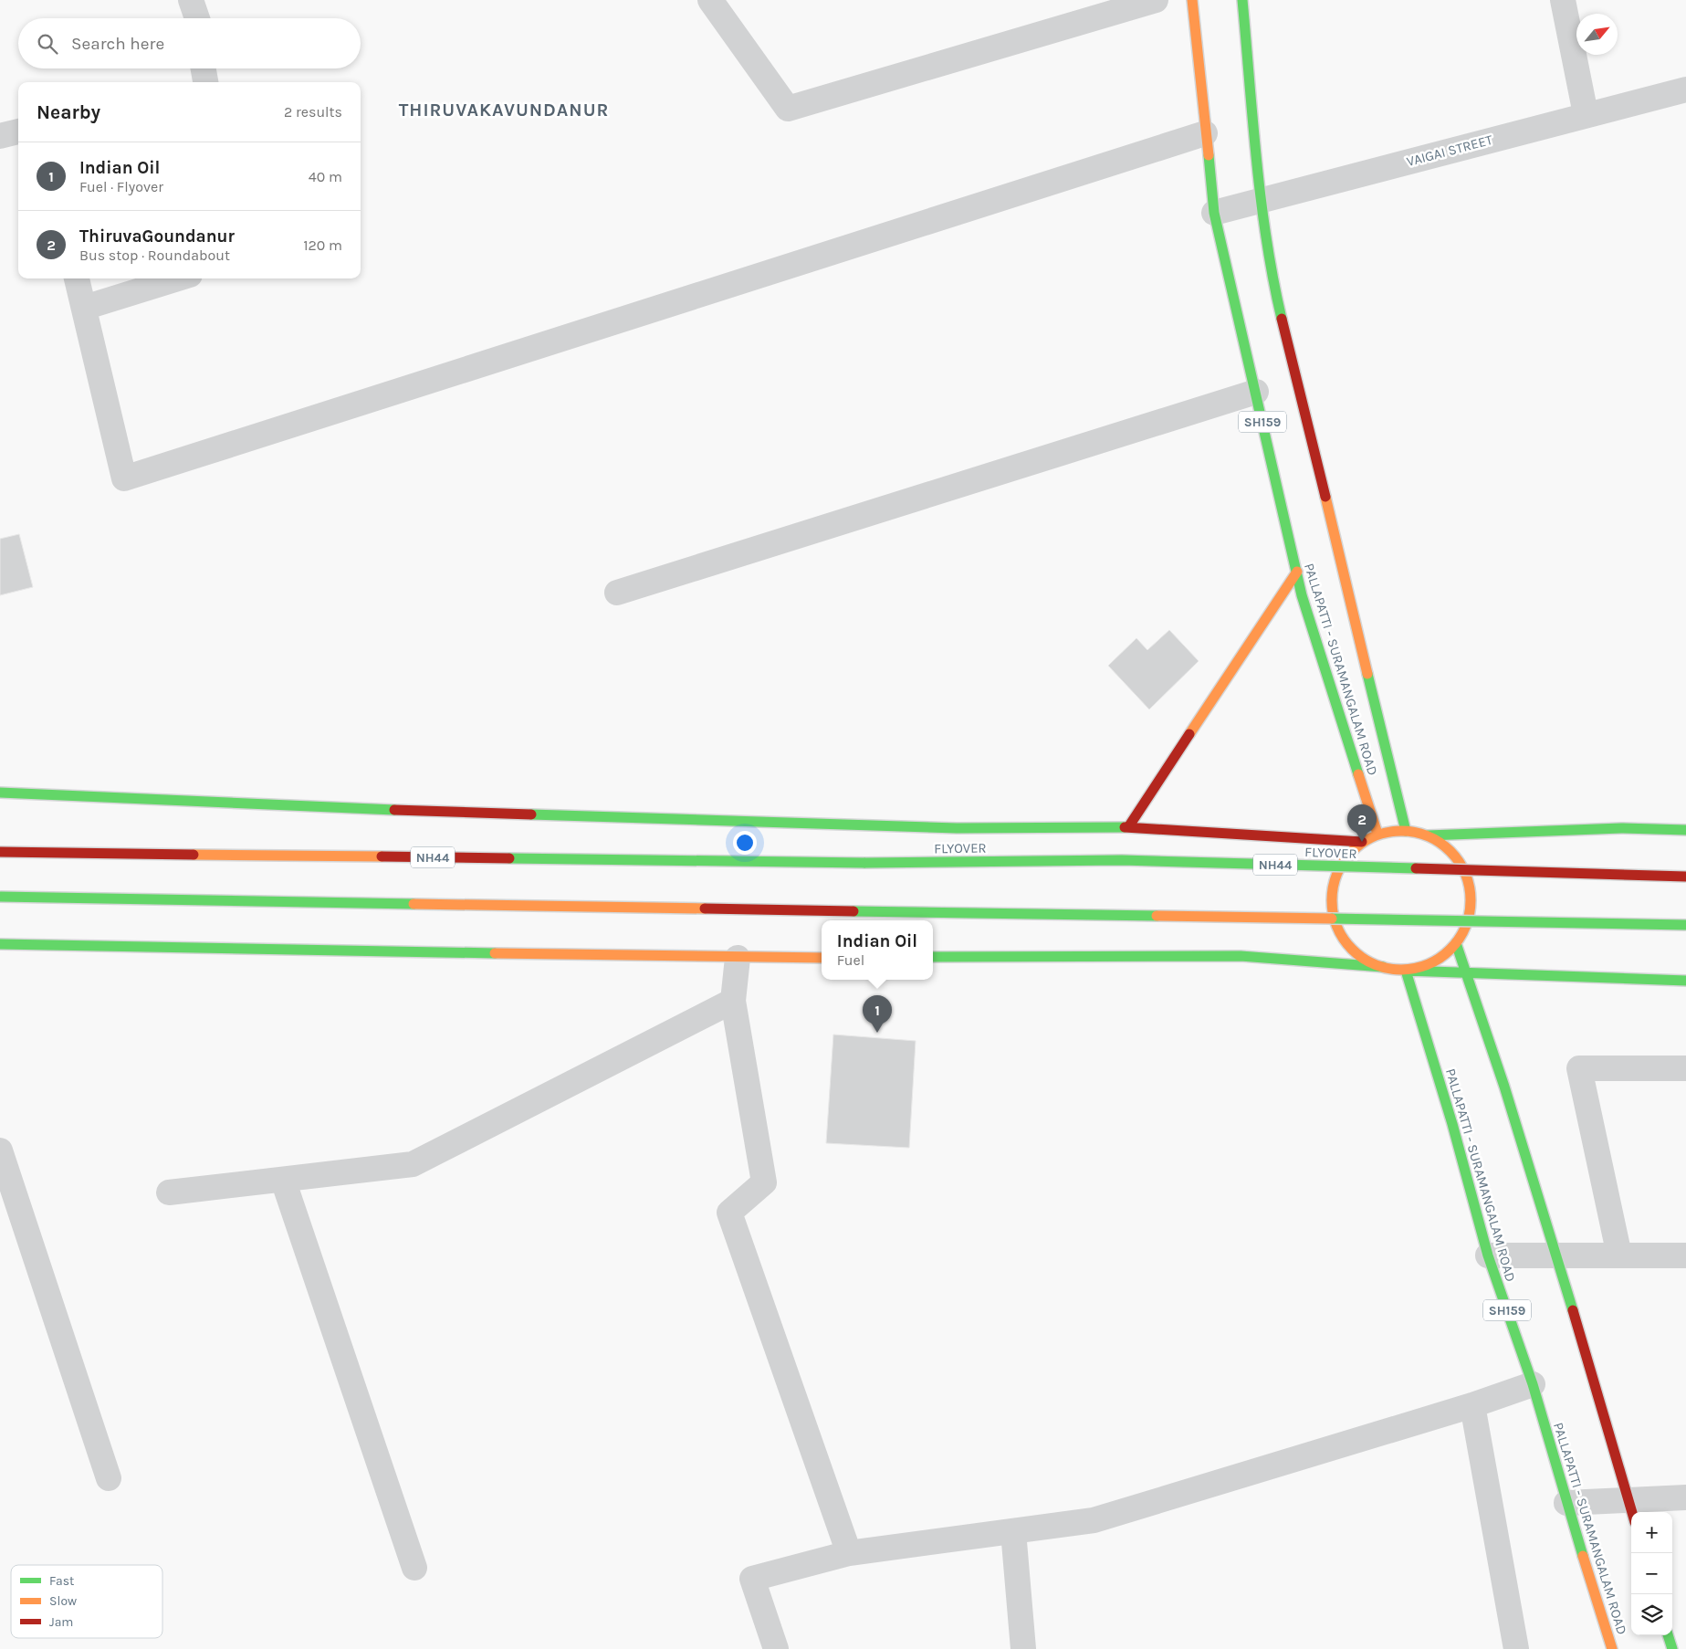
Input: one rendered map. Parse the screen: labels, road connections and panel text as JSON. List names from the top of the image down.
{
  "streets": {
    "main road": [
      "SH159",
      "PALLAPATTI - SURAMANGALAM ROAD",
      "FLYOVER",
      "NH44"
    ],
    "street": ["VAIGAI STREET"]
  },
  "crossings": [
    ["VAIGAI STREET", "PALLAPATTI - SURAMANGALAM ROAD"]
  ],
  "districts": ["THIRUVAKAVUNDANUR"],
  "legend": ["Fast", "Slow", "Jam"],
  "north": "top right",
  "page": {
    "search": "Search here",
    "heading": ["Nearby", "2 results"],
    "list": [
      {
        "mark": "1",
        "name": "Indian Oil",
        "note": "Fuel · Flyover",
        "value": "40 m"
      },
      {
        "mark": "2",
        "name": "ThiruvaGoundanur",
        "note": "Bus stop · Roundabout",
        "value": "120 m"
      }
    ],
    "pins": ["2", "1"],
    "popup": ["Indian Oil", "Fuel"],
    "map_buttons": ["+", "−"]
  }
}
